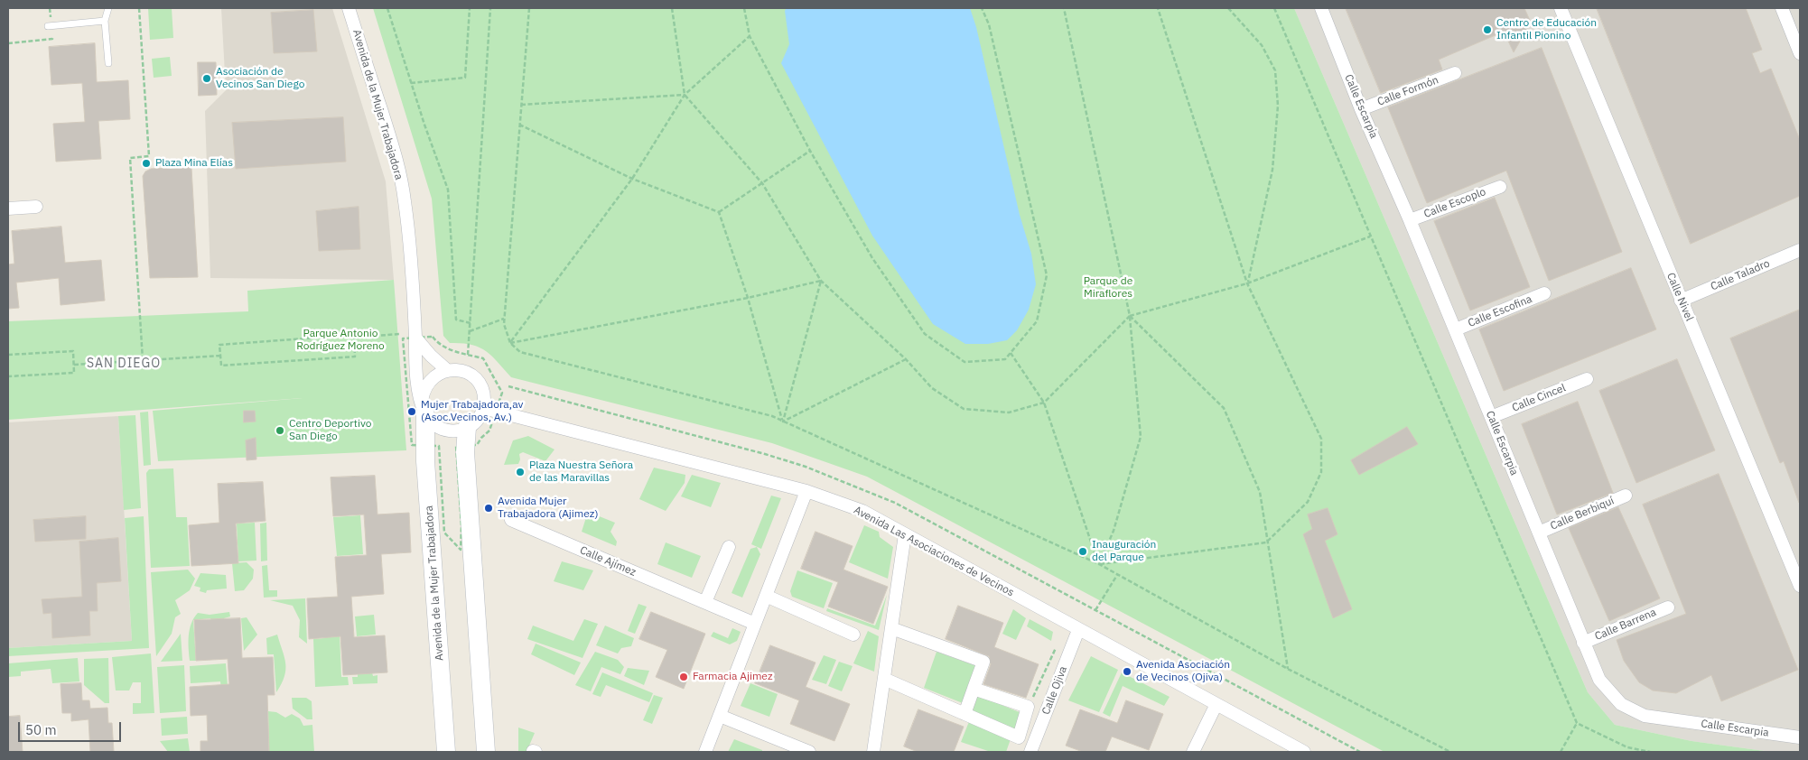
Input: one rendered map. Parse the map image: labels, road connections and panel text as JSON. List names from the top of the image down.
{
  "streets": {
    "street": [
      "Calle Formón",
      "Avenida de la Mujer Trabajadora",
      "Calle Escarpia",
      "Calle Escoplo",
      "Calle Taladro",
      "Calle Nivel",
      "Calle Escofina",
      "Calle Cincel",
      "Calle Berbiquí",
      "Avenida Las Asociaciones de Vecinos",
      "Calle Ajímez",
      "Calle Barrena",
      "Calle Ojiva"
    ]
  },
  "crossings": [
    ["Calle Formón", "Calle Escarpia"],
    ["Avenida de la Mujer Trabajadora", "Avenida Las Asociaciones de Vecinos"],
    ["Calle Escarpia", "Calle Escoplo"],
    ["Calle Escarpia", "Calle Escofina"],
    ["Calle Escarpia", "Calle Cincel"],
    ["Calle Escarpia", "Calle Berbiquí"],
    ["Calle Escarpia", "Calle Barrena"],
    ["Calle Taladro", "Calle Nivel"],
    ["Avenida Las Asociaciones de Vecinos", "Calle Ojiva"]
  ],
  "districts": ["SAN DIEGO"],
  "parks": ["Parque de Miraflores", "Parque Antonio Rodríguez Moreno"],
  "places": [
    "Centro de Educación Infantil Pionino",
    "Asociación de Vecinos San Diego",
    "Plaza Mina Elías",
    "Mujer Trabajadora,av (Asoc.Vecinos, Av.)",
    "Centro Deportivo San Diego",
    "Plaza Nuestra Señora de las Maravillas",
    "Avenida Mujer Trabajadora (Ajimez)",
    "Inauguración del Parque",
    "Avenida Asociación de Vecinos (Ojiva)",
    "Farmacia Ajimez"
  ],
  "scale_bar": "50 m"
}
